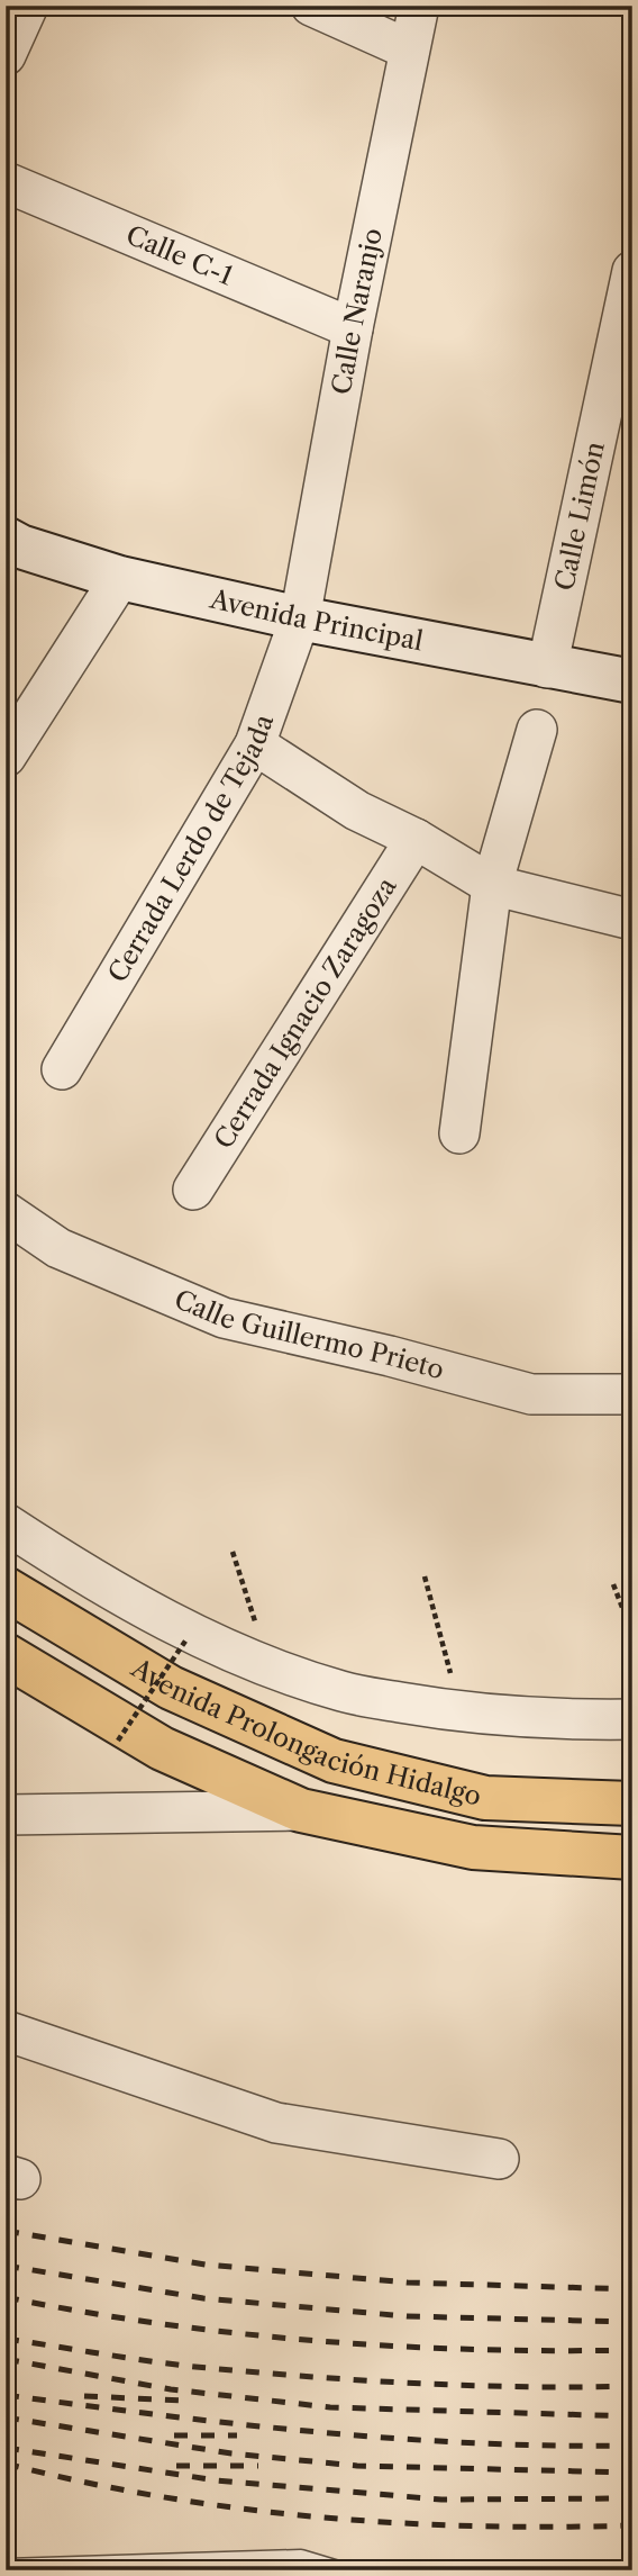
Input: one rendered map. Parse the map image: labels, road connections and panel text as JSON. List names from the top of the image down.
{
  "streets": {
    "highway": ["Avenida Prolongación Hidalgo"],
    "street": [
      "Calle C-1",
      "Calle Naranjo",
      "Calle Limón",
      "Avenida Principal",
      "Cerrada Lerdo de Tejada",
      "Cerrada Ignacio Zaragoza",
      "Calle Guillermo Prieto"
    ]
  },
  "crossings": [
    ["Calle C-1", "Calle Naranjo"],
    ["Calle Naranjo", "Avenida Principal"],
    ["Calle Naranjo", "Cerrada Lerdo de Tejada"],
    ["Calle Limón", "Avenida Principal"],
    ["Avenida Principal", "Cerrada Lerdo de Tejada"]
  ]
}
